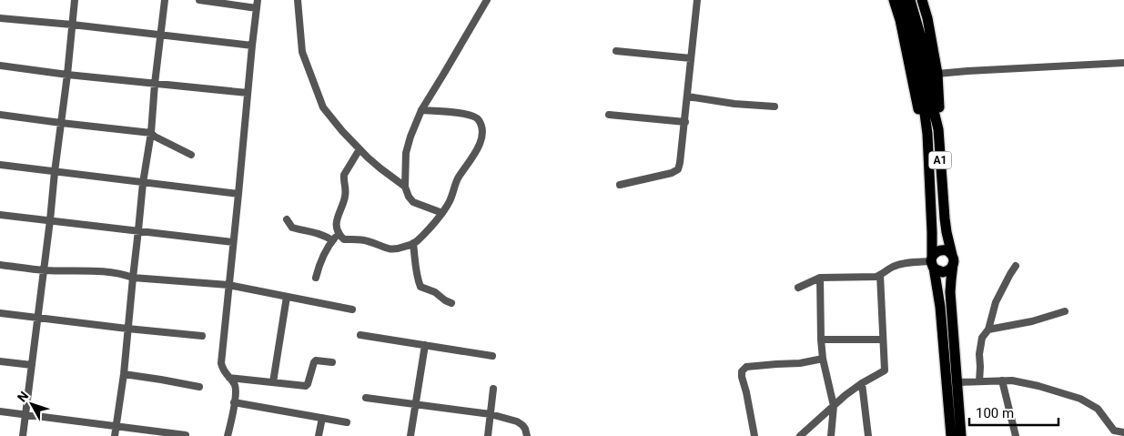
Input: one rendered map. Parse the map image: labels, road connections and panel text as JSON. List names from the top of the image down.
{
  "streets": {
    "highway": ["A1"]
  },
  "scale_bar": "100 m",
  "north": "top left"
}
